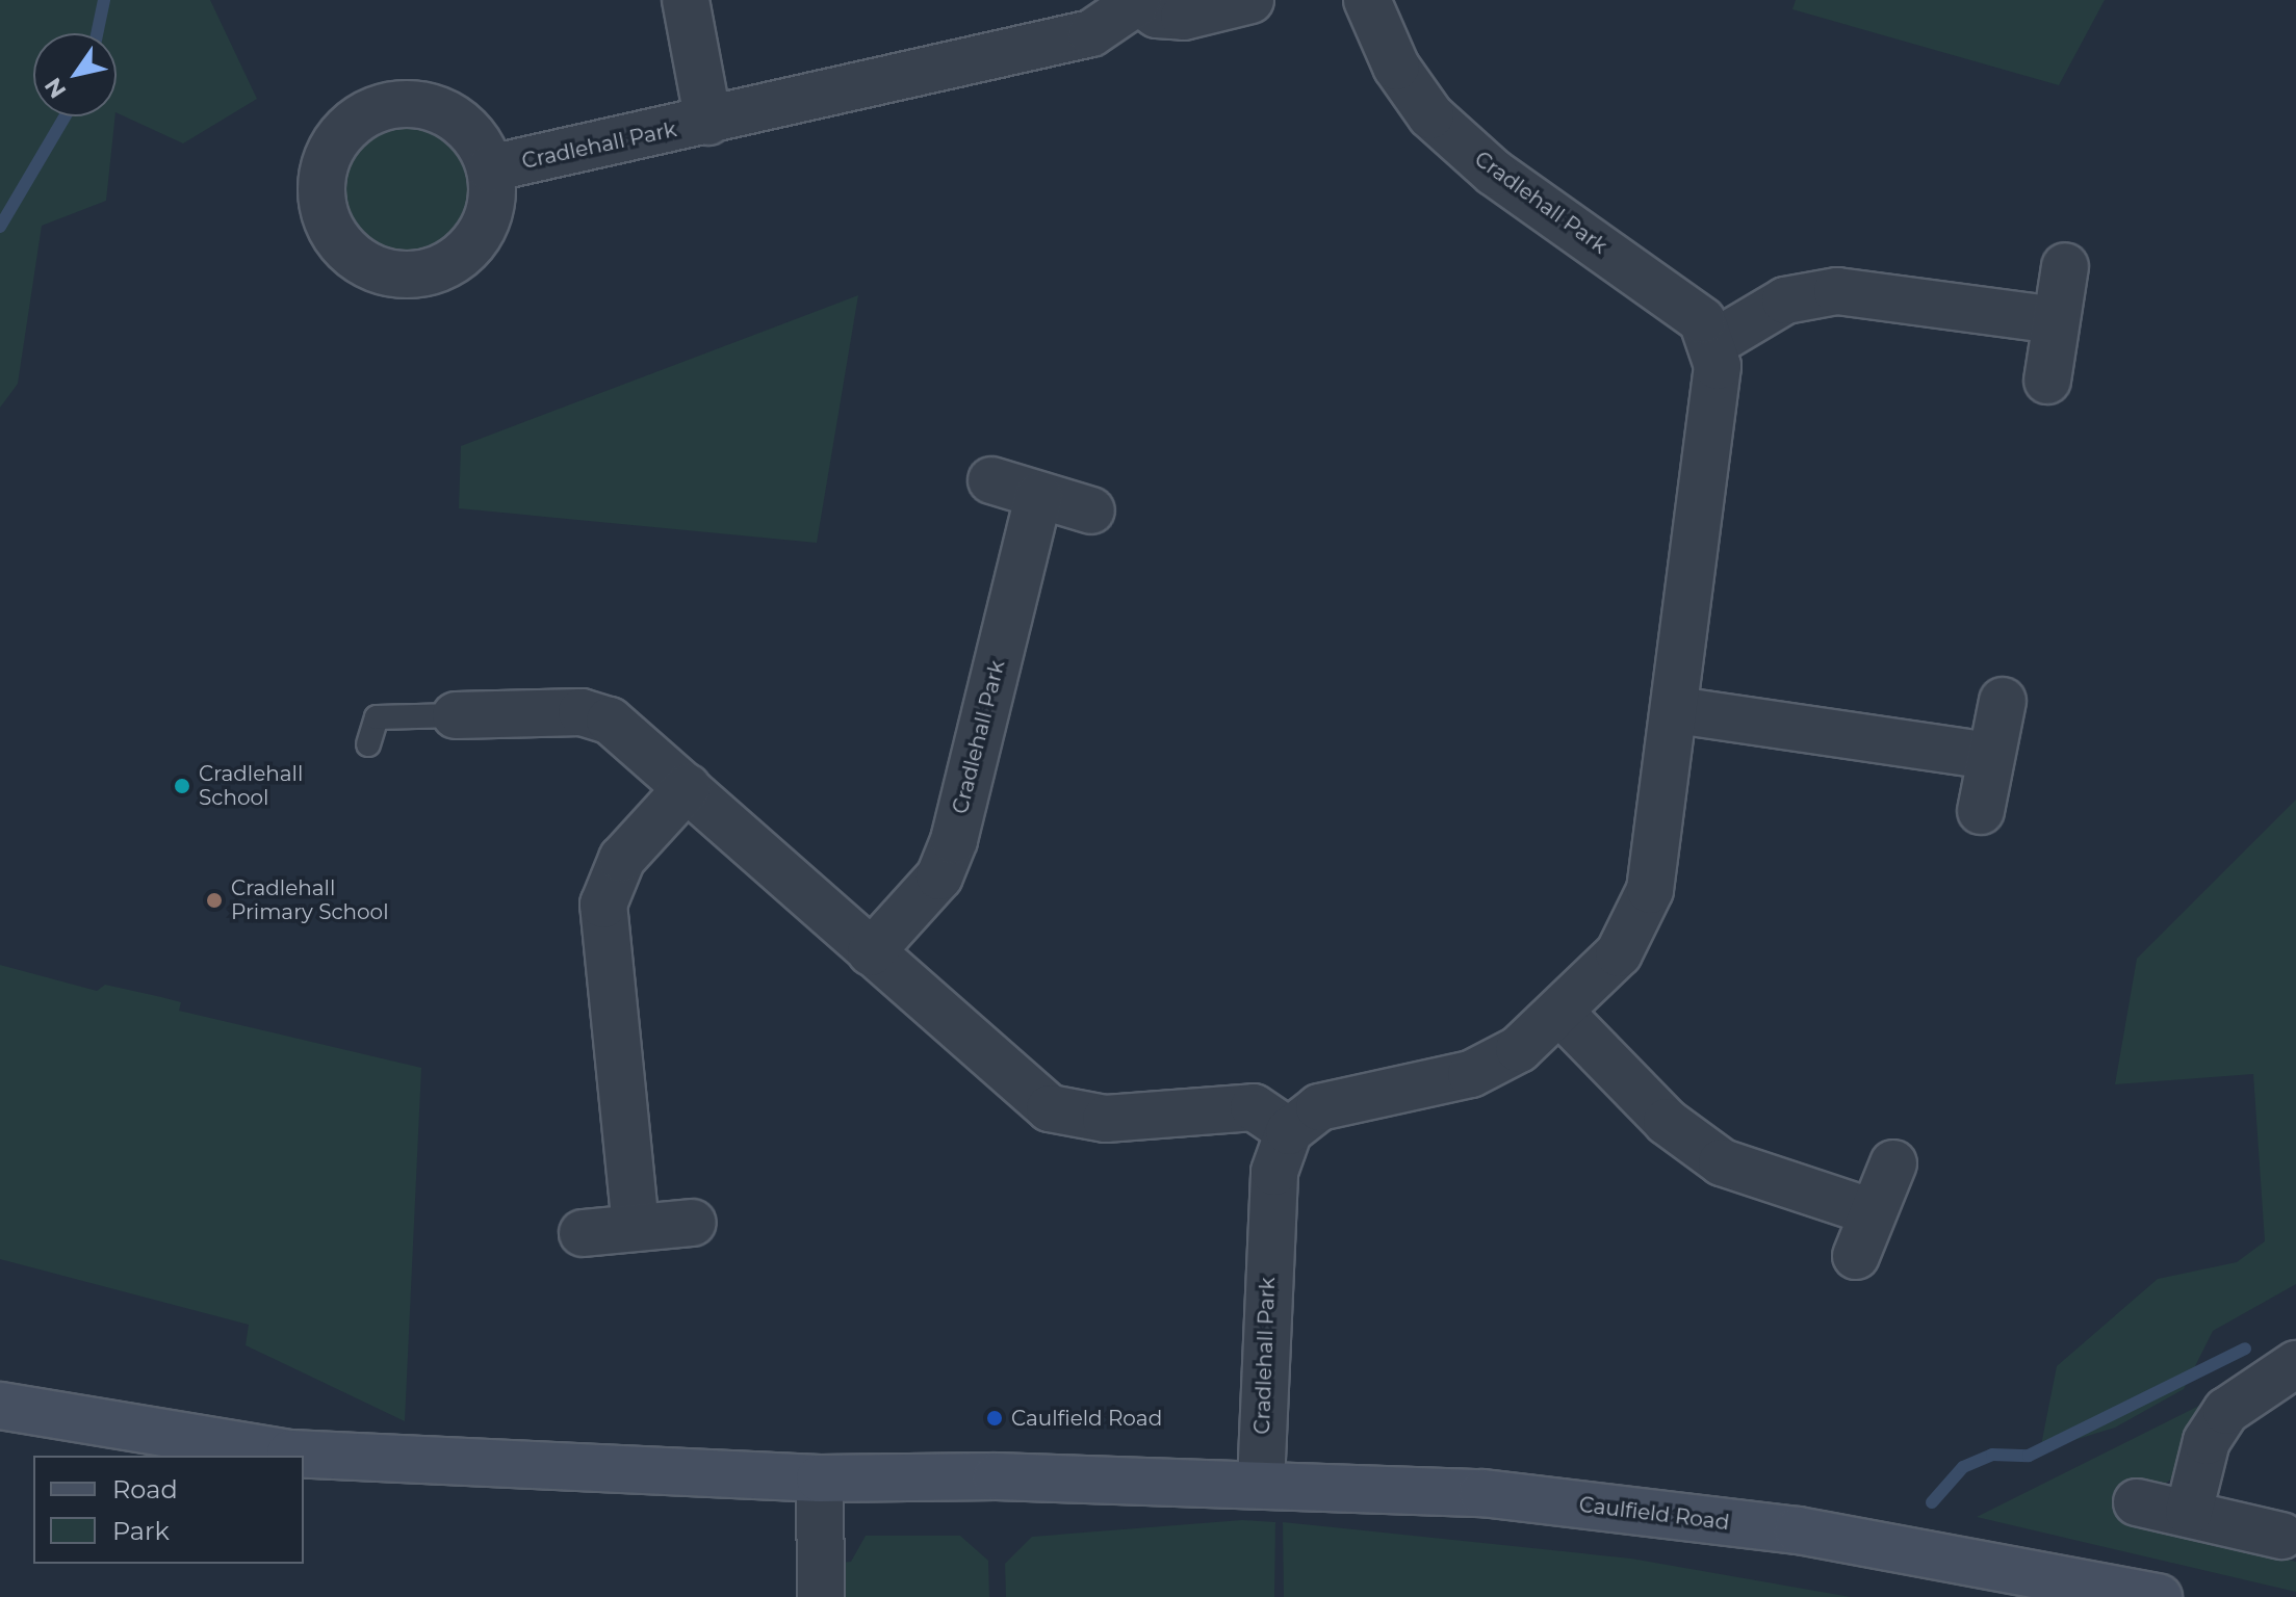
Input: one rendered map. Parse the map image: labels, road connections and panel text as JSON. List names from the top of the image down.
{
  "streets": {
    "street": ["Cradlehall Park", "Caulfield Road"]
  },
  "crossings": [
    ["Cradlehall Park", "Caulfield Road"]
  ],
  "places": ["Cradlehall School", "Cradlehall Primary School", "Caulfield Road"],
  "legend": ["Road", "Park"],
  "north": "bottom left"
}
